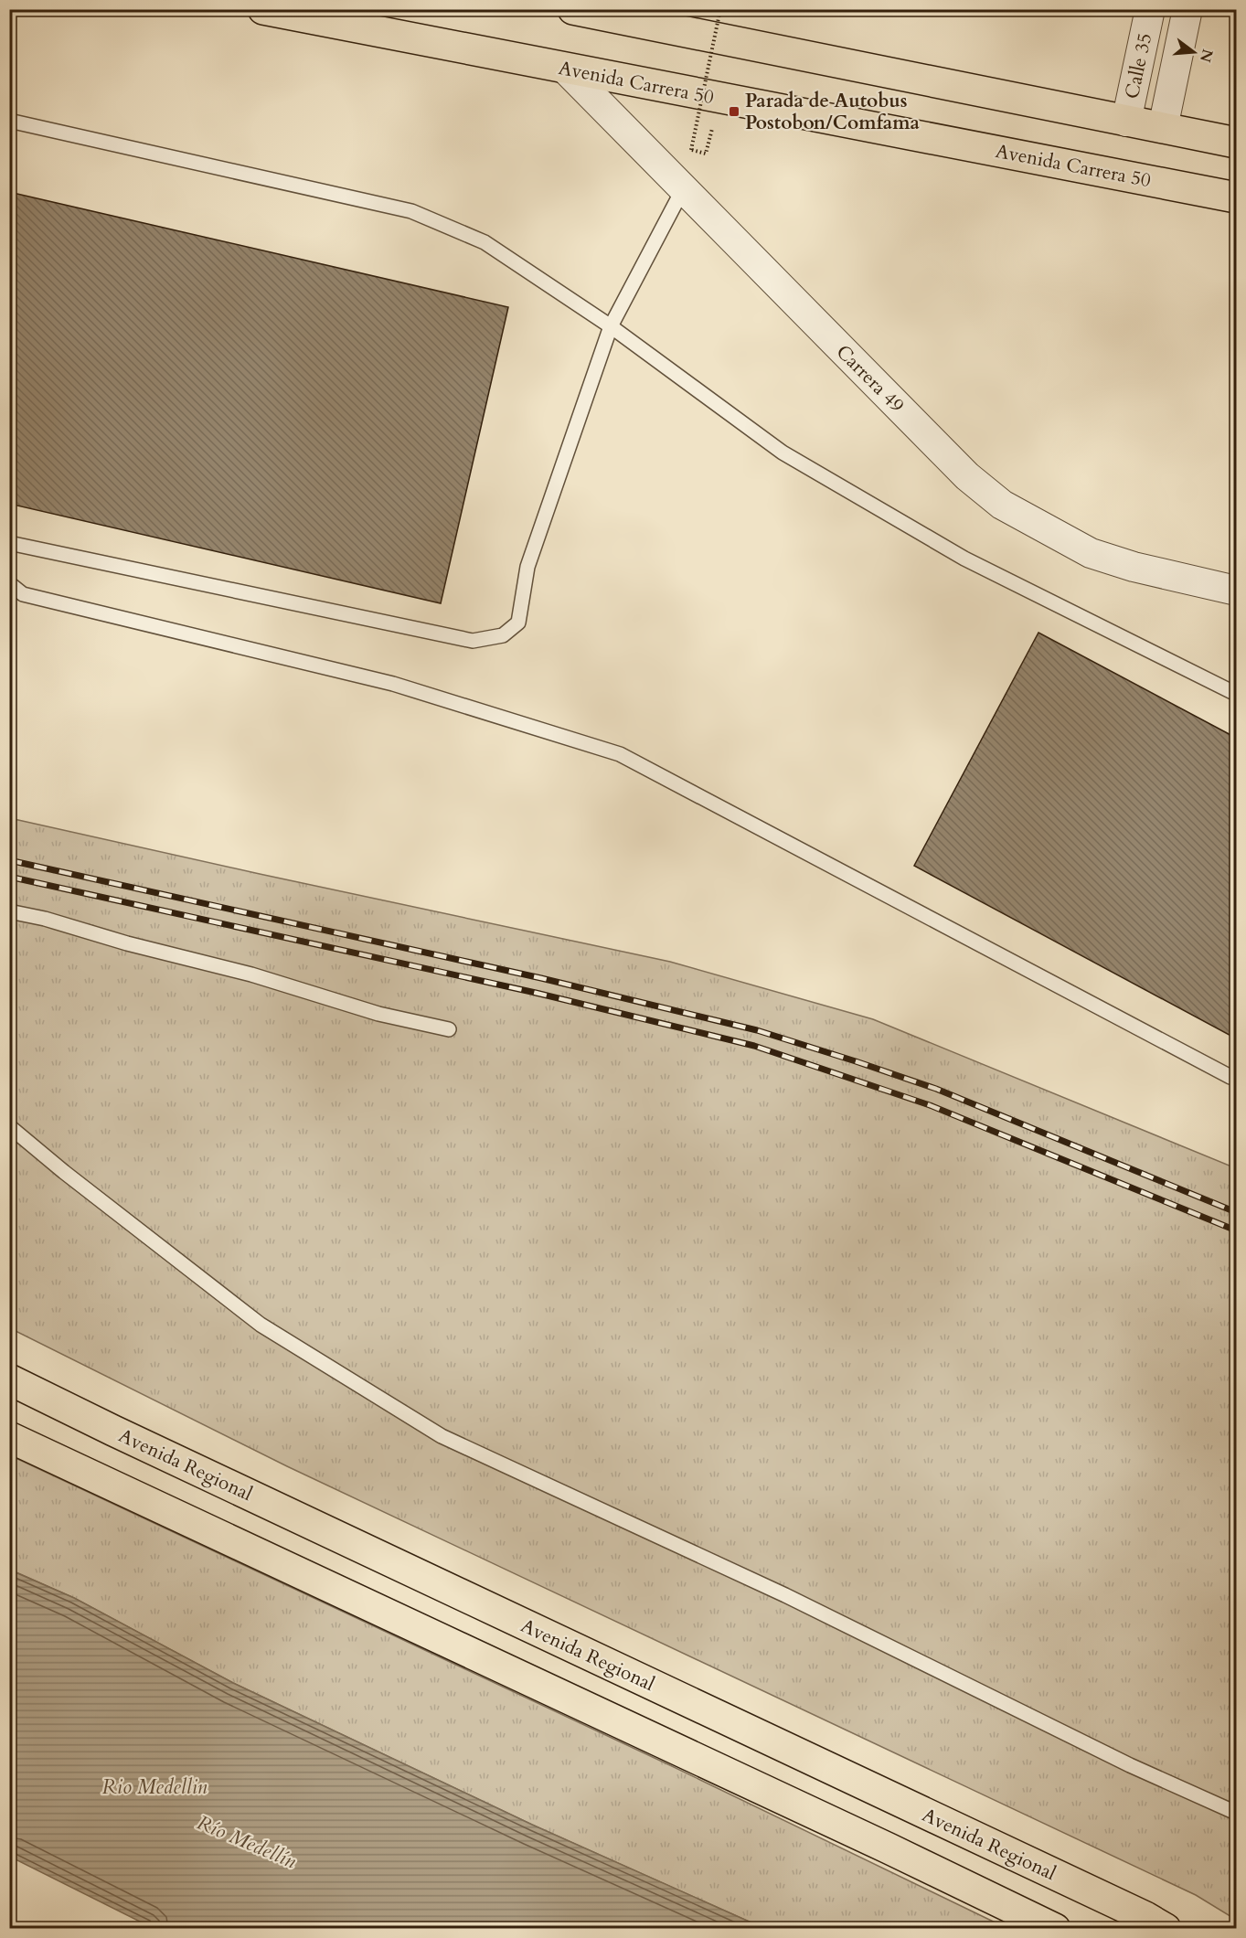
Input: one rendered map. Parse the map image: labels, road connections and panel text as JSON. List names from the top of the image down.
{
  "streets": {
    "main road": ["Avenida Carrera 50", "Avenida Regional"],
    "street": ["Calle 35", "Carrera 49"]
  },
  "crossings": [
    ["Avenida Carrera 50", "Carrera 49"]
  ],
  "water": ["Rio Medellin", "Río Medellín"],
  "places": {
    "transit": ["Parada de Autobus Postobon/Comfama"]
  },
  "north": "right"
}
